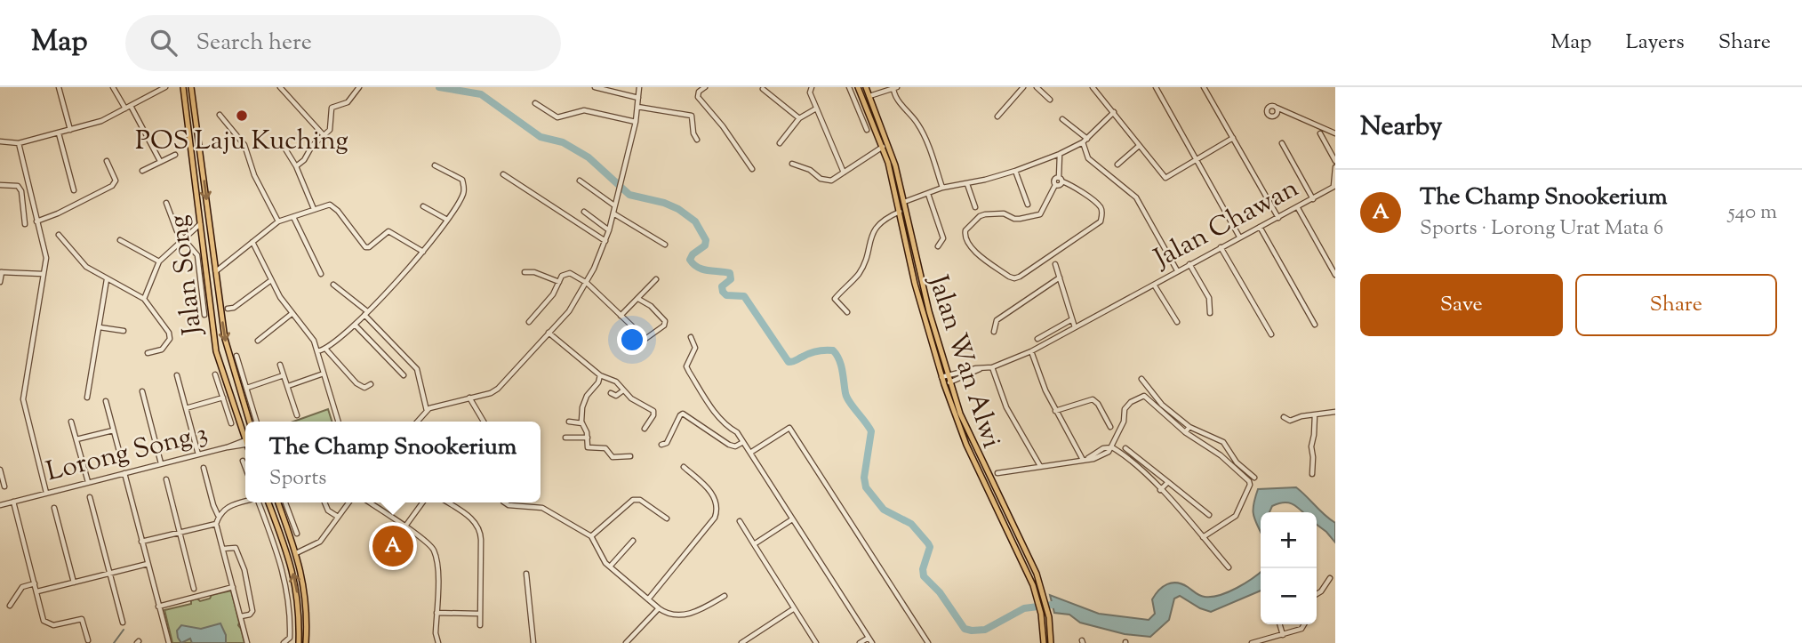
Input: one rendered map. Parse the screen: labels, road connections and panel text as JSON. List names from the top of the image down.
{
  "streets": {
    "main road": ["Jalan Song", "Jalan Wan Alwi"],
    "street": ["Jalan Chawan", "Lorong Song 3"]
  },
  "crossings": [
    ["Jalan Chawan", "Jalan Wan Alwi"]
  ],
  "places": ["POS Laju Kuching"],
  "page": {
    "header": "Map",
    "search": "Search here",
    "nav": ["Map", "Layers", "Share"],
    "heading": "Nearby",
    "list": [
      {
        "mark": "A",
        "name": "The Champ Snookerium",
        "note": "Sports · Lorong Urat Mata 6",
        "value": "540 m"
      }
    ],
    "buttons": ["Save", "Share"],
    "popup": ["The Champ Snookerium", "Sports"],
    "map_buttons": ["+", "−"],
    "pins": "A"
  }
}
